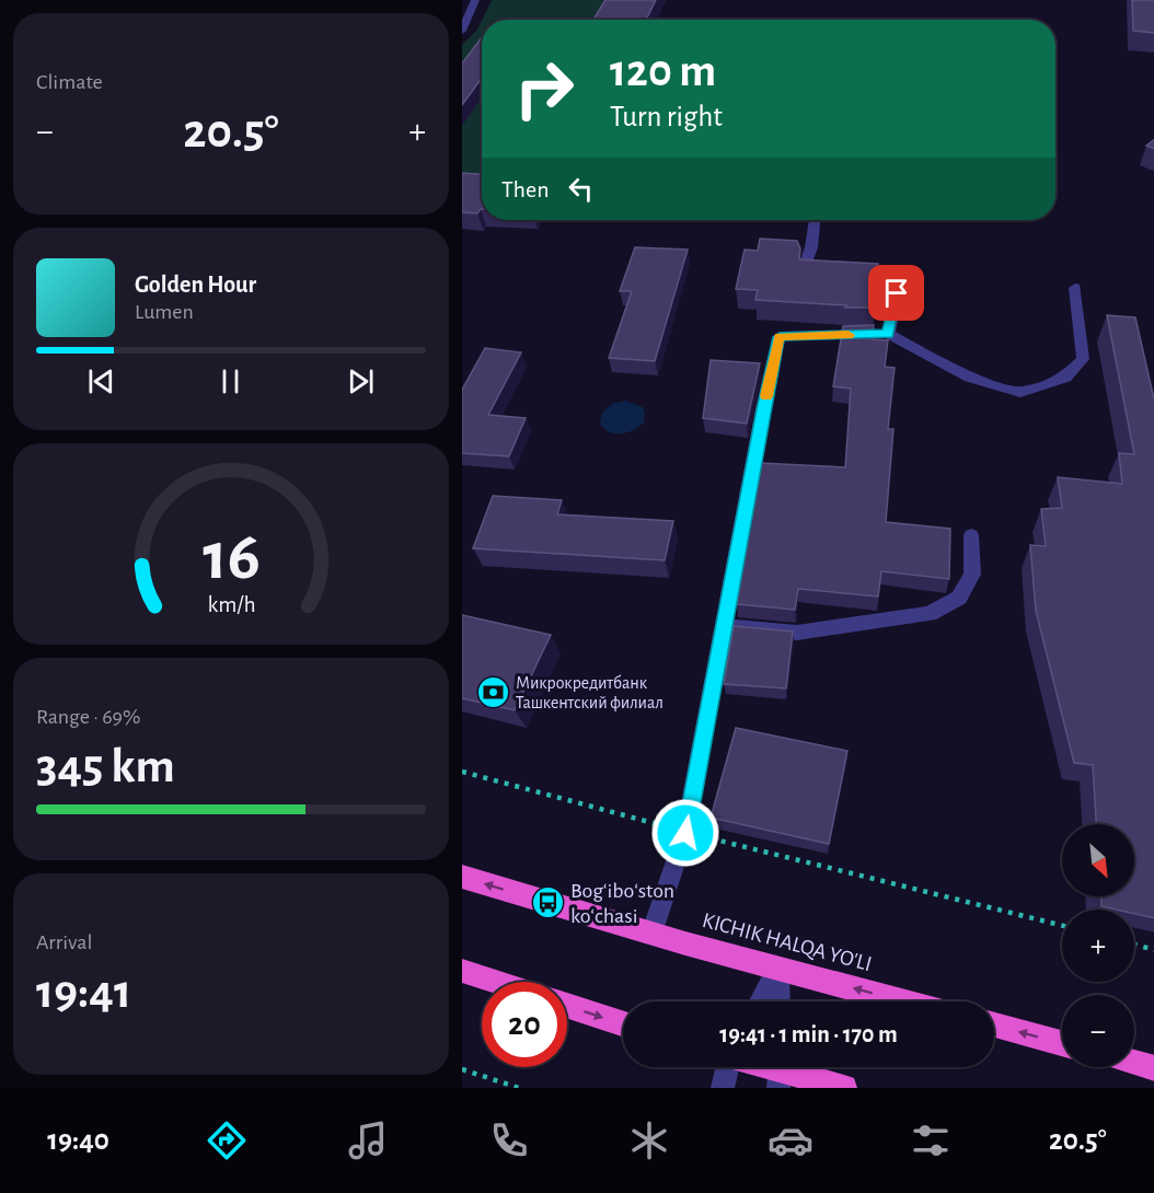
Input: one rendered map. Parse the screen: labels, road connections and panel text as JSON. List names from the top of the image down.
{
  "streets": {
    "highway": ["KICHIK HALQA YO'LI"]
  },
  "places": {
    "bank": ["Микрокредитбанк Ташкентский филиал"],
    "bus stop": ["Bogʻiboʻston koʻchasi"]
  },
  "north": "bottom right",
  "page": {
    "tile": [
      "Climate",
      ["Range · 69%", "345 km"],
      ["Arrival", "19:41"]
    ],
    "turn": ["120 m", "Turn right"],
    "heat": ["−", "20.5°", "+"],
    "then": "Then",
    "song": ["Golden Hour", "Lumen"],
    "map_buttons": ["+", "−"],
    "limit": "20",
    "trip": "19:41 · 1 min · 170 m",
    "tabs": ["19:40", "20.5°"],
    "gauge": ["16", "km/h"]
  }
}
